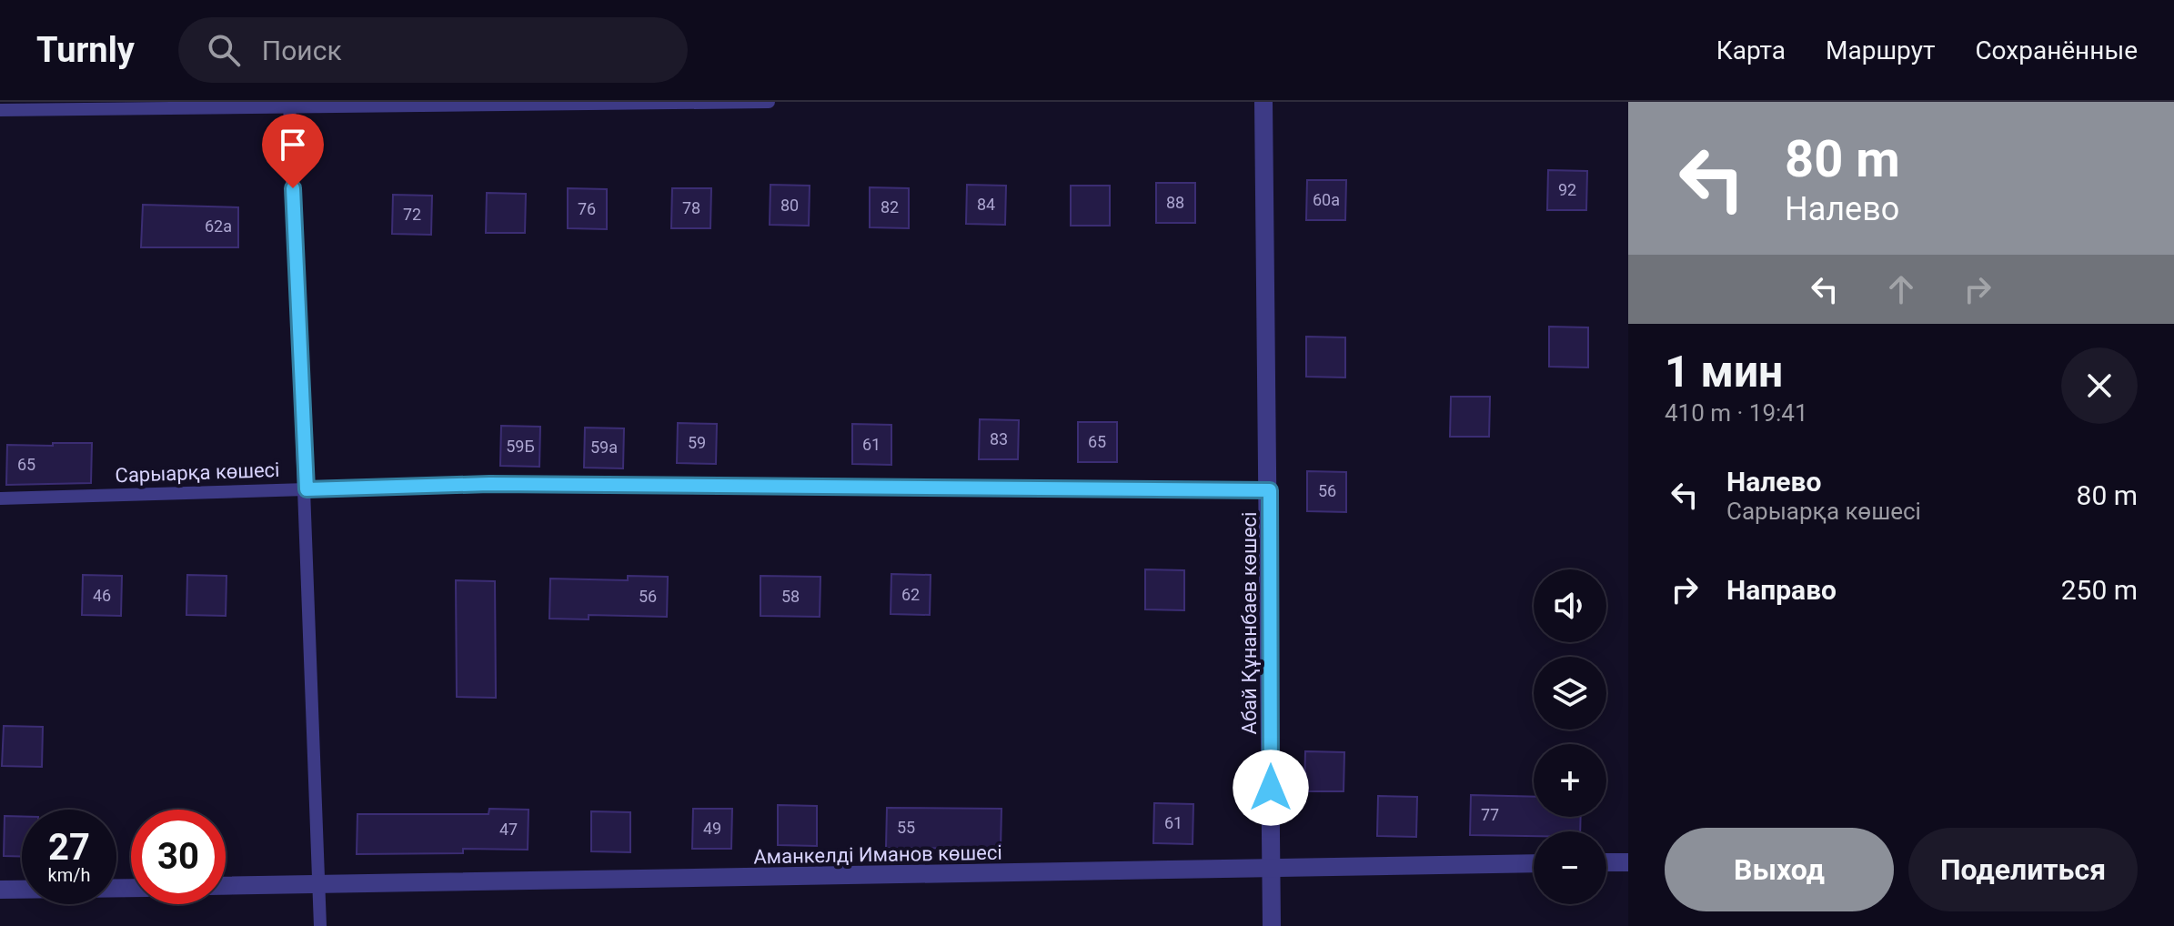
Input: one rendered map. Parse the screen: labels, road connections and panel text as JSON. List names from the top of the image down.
{
  "streets": {
    "street": ["Абай Құнанбаев көшесі", "Аманкелді Иманов көшесі"],
    "lane": ["Сарыарқа көшесі"]
  },
  "crossings": [
    ["Сарыарқа көшесі", "Абай Құнанбаев көшесі"],
    ["Абай Құнанбаев көшесі", "Аманкелді Иманов көшесі"]
  ],
  "house_numbers": [
    "92",
    "60а",
    "88",
    "84",
    "80",
    "82",
    "78",
    "76",
    "72",
    "62а",
    "83",
    "65",
    "59",
    "61",
    "59Б",
    "59а",
    "65",
    "56",
    "62",
    "46",
    "56",
    "58",
    "77",
    "61",
    "55",
    "49",
    "47"
  ],
  "page": {
    "header": "Turnly",
    "search": "Поиск",
    "nav": ["Карта", "Маршрут", "Сохранённые"],
    "turn": ["80 m", "Налево"],
    "heading": ["1 мин", "410 m · 19:41"],
    "list": [
      {
        "name": "Налево",
        "note": "Сарыарқа көшесі",
        "value": "80 m"
      },
      {
        "name": "Направо",
        "value": "250 m"
      }
    ],
    "map_buttons": ["+", "−"],
    "speed": "27 km/h",
    "limit": "30",
    "buttons": ["Выход", "Поделиться"]
  }
}
